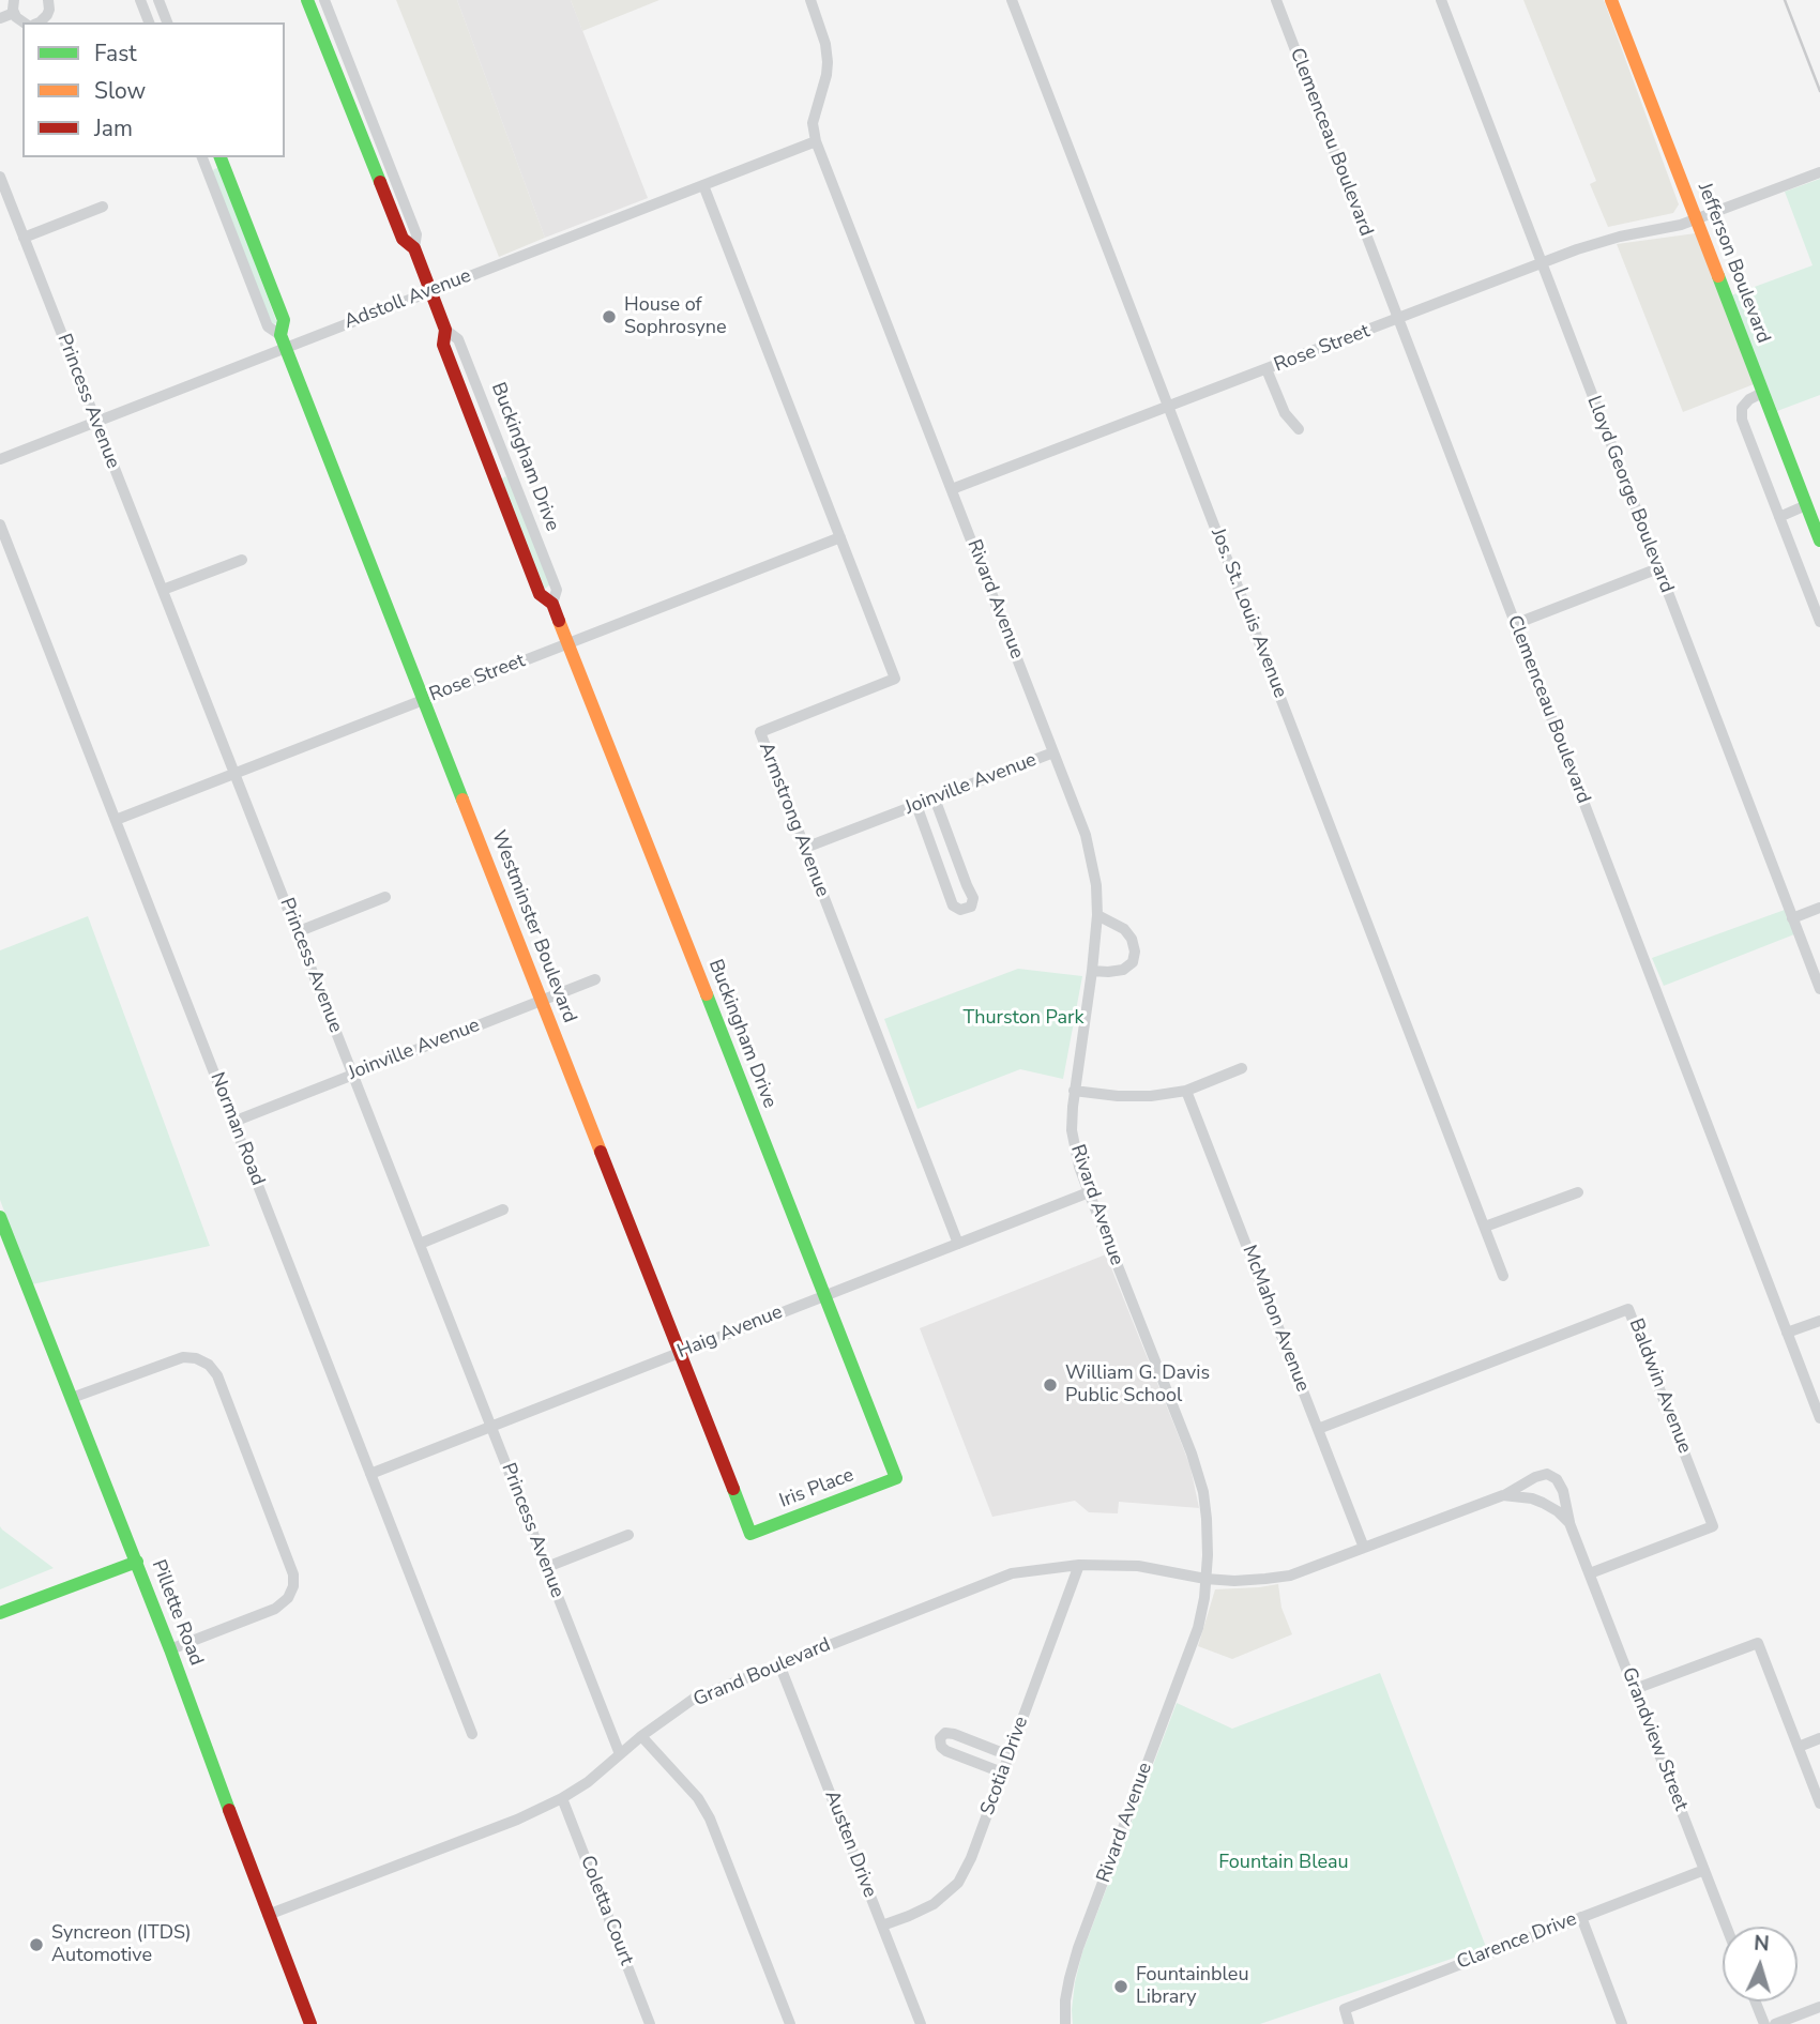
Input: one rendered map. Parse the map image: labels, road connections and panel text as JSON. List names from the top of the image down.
{
  "streets": {
    "street": [
      "Clemenceau Boulevard",
      "Jefferson Boulevard",
      "Adstoll Avenue",
      "Rose Street",
      "Princess Avenue",
      "Buckingham Drive",
      "Lloyd George Boulevard",
      "Rivard Avenue",
      "Jos. St. Louis Avenue",
      "Joinville Avenue",
      "Armstrong Avenue",
      "Westminster Boulevard",
      "Norman Road",
      "McMahon Avenue",
      "Haig Avenue",
      "Baldwin Avenue",
      "Iris Place",
      "Pillette Road",
      "Grand Boulevard",
      "Grandview Street",
      "Scotia Drive",
      "Austen Drive",
      "Coletta Court",
      "Clarence Drive"
    ]
  },
  "crossings": [
    ["Clemenceau Boulevard", "Rose Street"],
    ["Jefferson Boulevard", "Rose Street"],
    ["Adstoll Avenue", "Princess Avenue"],
    ["Adstoll Avenue", "Buckingham Drive"],
    ["Adstoll Avenue", "Rivard Avenue"],
    ["Adstoll Avenue", "Armstrong Avenue"],
    ["Adstoll Avenue", "Westminster Boulevard"],
    ["Rose Street", "Princess Avenue"],
    ["Rose Street", "Buckingham Drive"],
    ["Rose Street", "Lloyd George Boulevard"],
    ["Rose Street", "Rivard Avenue"],
    ["Rose Street", "Jos. St. Louis Avenue"],
    ["Rose Street", "Armstrong Avenue"],
    ["Rose Street", "Westminster Boulevard"],
    ["Rose Street", "Norman Road"],
    ["Princess Avenue", "Joinville Avenue"],
    ["Princess Avenue", "Haig Avenue"],
    ["Princess Avenue", "Grand Boulevard"],
    ["Buckingham Drive", "Haig Avenue"],
    ["Buckingham Drive", "Iris Place"],
    ["Rivard Avenue", "Joinville Avenue"],
    ["Rivard Avenue", "Haig Avenue"],
    ["Rivard Avenue", "Grand Boulevard"],
    ["Rivard Avenue", "Grandview Street"],
    ["Joinville Avenue", "Armstrong Avenue"],
    ["Joinville Avenue", "Westminster Boulevard"],
    ["Joinville Avenue", "Norman Road"],
    ["Armstrong Avenue", "Haig Avenue"],
    ["Westminster Boulevard", "Haig Avenue"],
    ["Westminster Boulevard", "Iris Place"],
    ["Norman Road", "Haig Avenue"],
    ["McMahon Avenue", "Baldwin Avenue"],
    ["McMahon Avenue", "Grandview Street"],
    ["Baldwin Avenue", "Grandview Street"],
    ["Pillette Road", "Grand Boulevard"],
    ["Grand Boulevard", "Grandview Street"],
    ["Grand Boulevard", "Scotia Drive"],
    ["Grand Boulevard", "Austen Drive"],
    ["Grand Boulevard", "Coletta Court"],
    ["Grandview Street", "Clarence Drive"],
    ["Scotia Drive", "Austen Drive"]
  ],
  "parks": ["Thurston Park", "Fountain Bleau"],
  "places": [
    "House of Sophrosyne",
    "William G. Davis Public School",
    "Syncreon (ITDS) Automotive",
    "Fountainbleu Library"
  ],
  "legend": ["Fast", "Slow", "Jam"],
  "north": "top"
}
